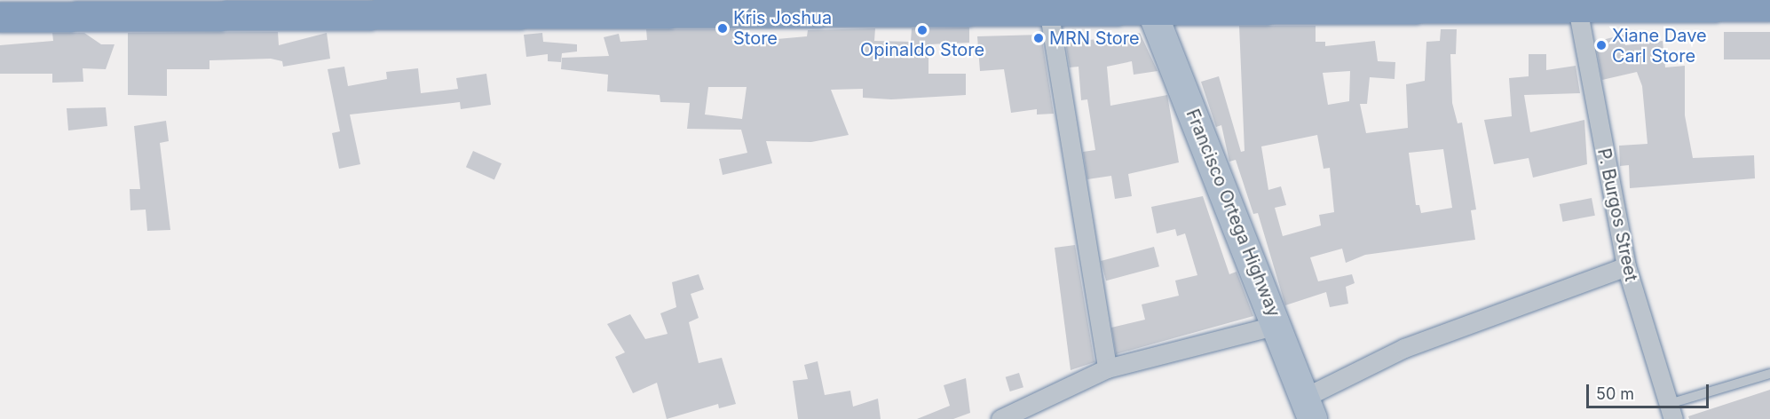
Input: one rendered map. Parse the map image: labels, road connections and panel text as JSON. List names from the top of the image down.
{
  "streets": {
    "main road": ["Francisco Ortega Highway"],
    "street": ["P. Burgos Street"]
  },
  "places": [
    "Kris Joshua Store",
    "Opinaldo Store",
    "MRN Store",
    "Xiane Dave Carl Store"
  ],
  "scale_bar": "50 m"
}
